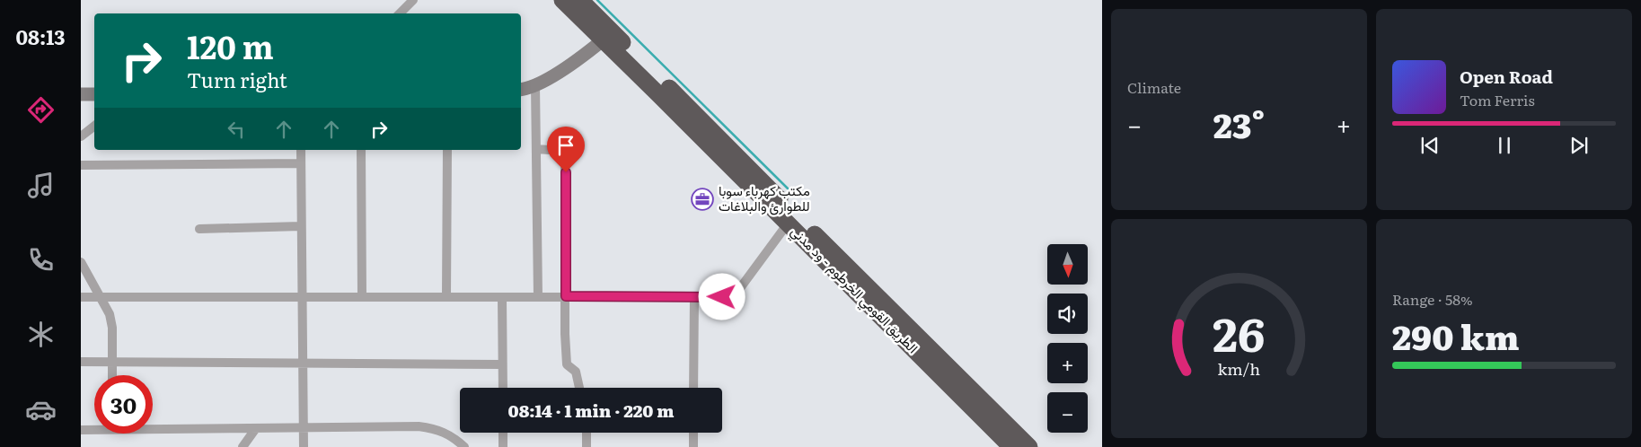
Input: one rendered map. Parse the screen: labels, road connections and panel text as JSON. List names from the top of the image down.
{
  "streets": {
    "highway": ["الطريق القومي الخرطوم - ود مدني"]
  },
  "places": {
    "office": ["مكتب كهرباء سوبا للطوارئ والبلاغات"]
  },
  "north": "bottom",
  "page": {
    "tabs": "08:13",
    "tile": [
      "Climate",
      ["Range · 58%", "290 km"]
    ],
    "turn": ["120 m", "Turn right"],
    "song": ["Open Road", "Tom Ferris"],
    "heat": ["−", "23°", "+"],
    "map_buttons": ["+", "−"],
    "limit": "30",
    "trip": "08:14 · 1 min · 220 m",
    "gauge": ["26", "km/h"]
  }
}
